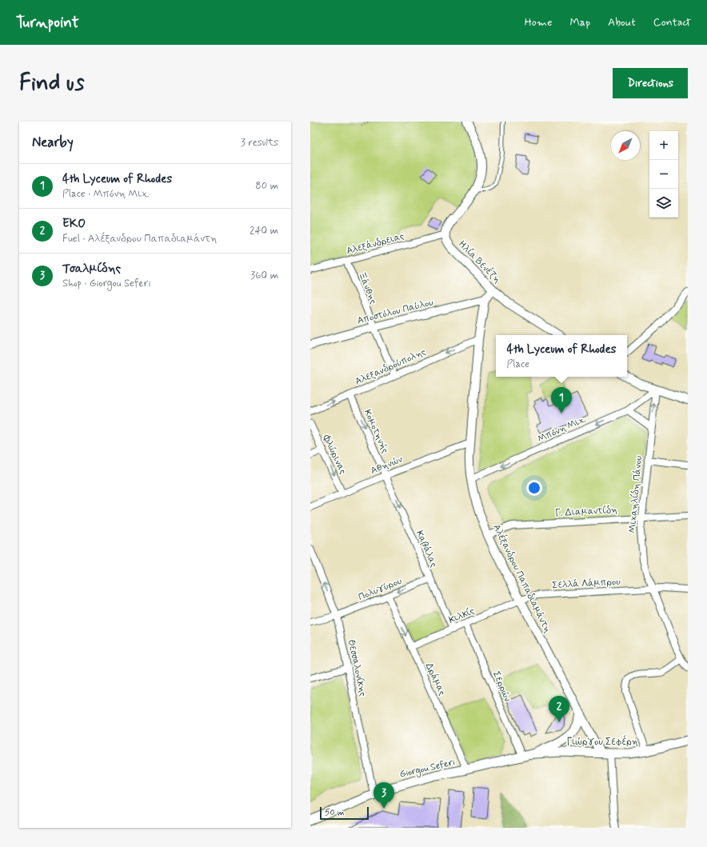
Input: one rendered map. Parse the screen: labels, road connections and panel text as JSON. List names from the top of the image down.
{
  "streets": {
    "main road": ["Γιώργου Σεφέρη", "Giorgou Seferi"],
    "street": [
      "Αλεξάνδρειας",
      "Ηλία Βενέζη",
      "Ξάνθης",
      "Αποστόλου Παύλου",
      "Αλεξανδρούπολης",
      "Μπόνη Μιχ.",
      "Κομοτηνής",
      "Φλώρινας",
      "Αθηνών",
      "Μιχαηλίδη Πάνου",
      "Γ. Διαμαντίδη",
      "Καβάλας",
      "Αλέξανδρου Παπαδιαμάντη",
      "Σελλά Λάμπρου",
      "Πολυγύρου",
      "Κιλκίς",
      "Θεσσαλονίκης",
      "Δράμας",
      "Σερρών"
    ]
  },
  "crossings": [
    ["Αλεξάνδρειας", "Ηλία Βενέζη"],
    ["Αλεξάνδρειας", "Ξάνθης"],
    ["Ξάνθης", "Αποστόλου Παύλου"],
    ["Ξάνθης", "Αλεξανδρούπολης"],
    ["Αποστόλου Παύλου", "Αλέξανδρου Παπαδιαμάντη"],
    ["Αλεξανδρούπολης", "Κομοτηνής"],
    ["Αλεξανδρούπολης", "Αλέξανδρου Παπαδιαμάντη"],
    ["Μπόνη Μιχ.", "Μιχαηλίδη Πάνου"],
    ["Μπόνη Μιχ.", "Αλέξανδρου Παπαδιαμάντη"],
    ["Κομοτηνής", "Αθηνών"],
    ["Κομοτηνής", "Καβάλας"],
    ["Φλώρινας", "Αθηνών"],
    ["Αθηνών", "Καβάλας"],
    ["Αθηνών", "Αλέξανδρου Παπαδιαμάντη"],
    ["Μιχαηλίδη Πάνου", "Γ. Διαμαντίδη"],
    ["Μιχαηλίδη Πάνου", "Σελλά Λάμπρου"],
    ["Γ. Διαμαντίδη", "Αλέξανδρου Παπαδιαμάντη"],
    ["Καβάλας", "Πολυγύρου"],
    ["Καβάλας", "Κιλκίς"],
    ["Αλέξανδρου Παπαδιαμάντη", "Σελλά Λάμπρου"],
    ["Αλέξανδρου Παπαδιαμάντη", "Κιλκίς"],
    ["Αλέξανδρου Παπαδιαμάντη", "Γιώργου Σεφέρη"],
    ["Σελλά Λάμπρου", "Κιλκίς"],
    ["Πολυγύρου", "Θεσσαλονίκης"],
    ["Πολυγύρου", "Δράμας"],
    ["Κιλκίς", "Δράμας"],
    ["Κιλκίς", "Σερρών"],
    ["Θεσσαλονίκης", "Giorgou Seferi"],
    ["Δράμας", "Giorgou Seferi"],
    ["Σερρών", "Giorgou Seferi"],
    ["Γιώργου Σεφέρη", "Giorgou Seferi"]
  ],
  "one_way": [
    "Μπόνη Μιχ.",
    "Κομοτηνής",
    "Φλώρινας",
    "Καβάλας",
    "Πολυγύρου"
  ],
  "scale_bar": "50 m",
  "north": "bottom left",
  "page": {
    "header": "Turnpoint",
    "nav": [
      "Home",
      "Map",
      "About",
      "Contact"
    ],
    "buttons": "Directions",
    "title": "Find us",
    "heading": ["Nearby", "3 results"],
    "map_buttons": ["+", "−"],
    "list": [
      {
        "mark": "1",
        "name": "4th Lyceum of Rhodes",
        "note": "Place · Μπόνη Μιχ.",
        "value": "80 m"
      },
      {
        "mark": "2",
        "name": "EKO",
        "note": "Fuel · Αλέξανδρου Παπαδιαμάντη",
        "value": "240 m"
      },
      {
        "mark": "3",
        "name": "Τσαλμίδης",
        "note": "Shop · Giorgou Seferi",
        "value": "360 m"
      }
    ],
    "popup": ["4th Lyceum of Rhodes", "Place"],
    "pins": ["1", "2", "3"],
    "scale": "50 m"
  }
}
